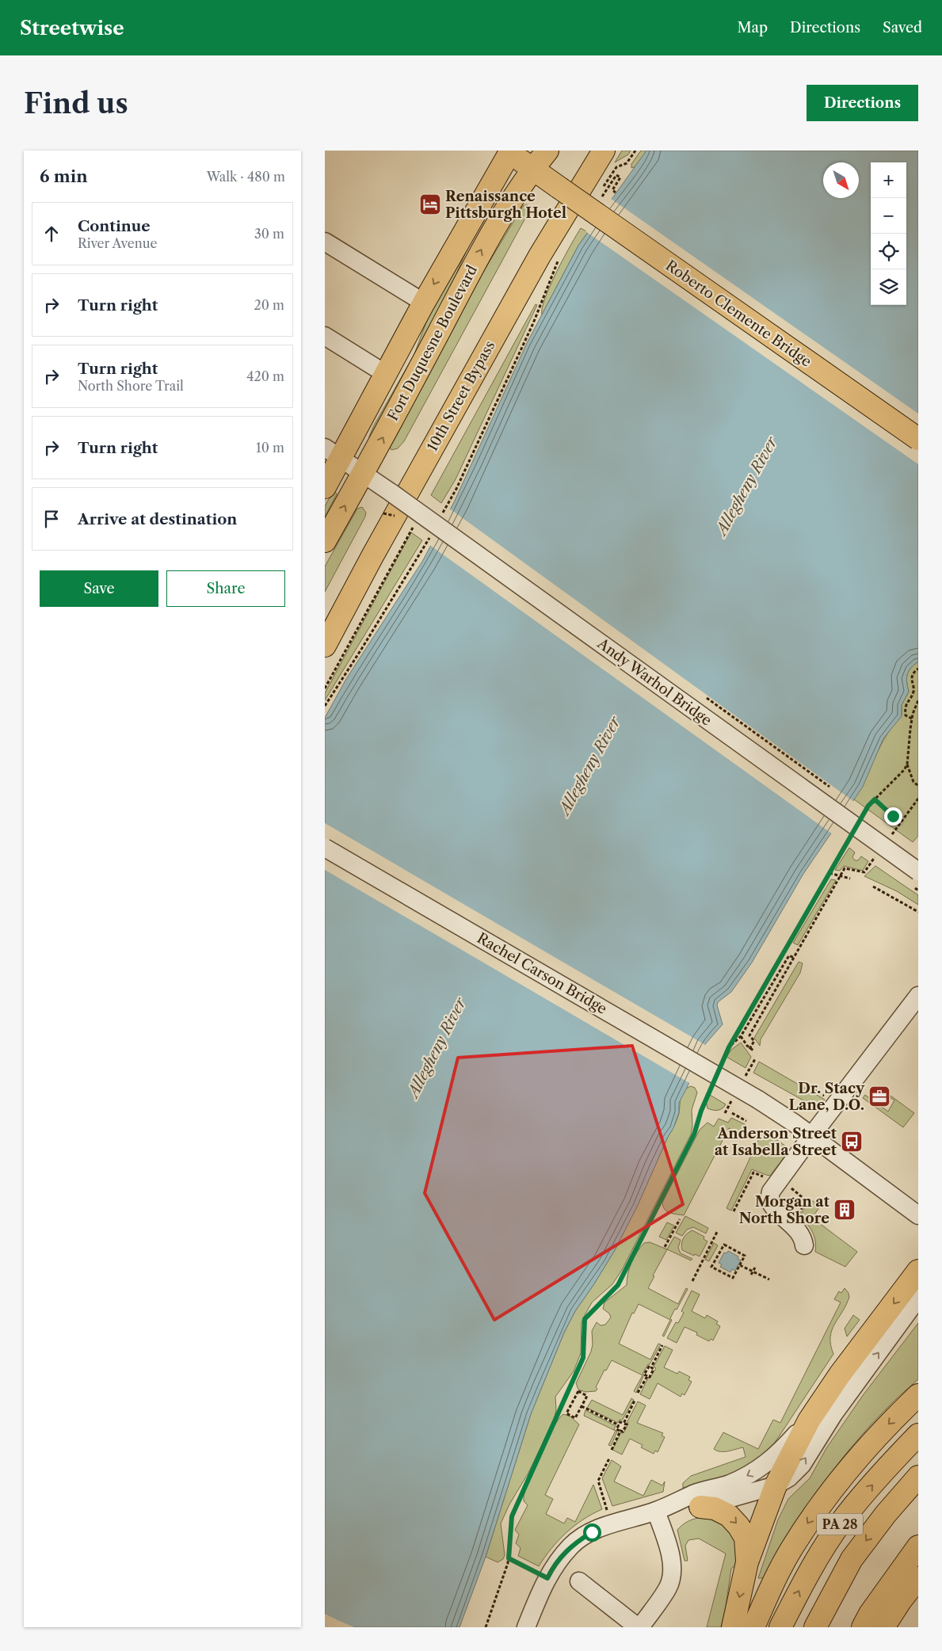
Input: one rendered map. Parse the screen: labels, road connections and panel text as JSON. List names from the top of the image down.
{
  "streets": {
    "main road": [
      "Roberto Clemente Bridge",
      "Fort Duquesne Boulevard",
      "10th Street Bypass",
      "PA 28"
    ],
    "street": ["Andy Warhol Bridge", "Rachel Carson Bridge"]
  },
  "crossings": [
    ["Roberto Clemente Bridge", "Fort Duquesne Boulevard"],
    ["Fort Duquesne Boulevard", "Andy Warhol Bridge"]
  ],
  "water": ["Allegheny River"],
  "places": {
    "hotel": ["Renaissance Pittsburgh Hotel"],
    "office": ["Dr. Stacy Lane, D.O."],
    "bus stop": ["Anderson Street at Isabella Street"],
    "building": ["Morgan at North Shore"]
  },
  "north": "bottom right",
  "page": {
    "header": "Streetwise",
    "nav": ["Map", "Directions", "Saved"],
    "buttons": [
      "Directions",
      ["Save", "Share"]
    ],
    "title": "Find us",
    "heading": ["6 min", "Walk · 480 m"],
    "map_buttons": ["+", "−"],
    "list": [
      ["Continue", "River Avenue", "30 m"],
      ["Turn right", "20 m"],
      ["Turn right", "North Shore Trail", "420 m"],
      ["Turn right", "10 m"],
      "Arrive at destination"
    ]
  }
}
